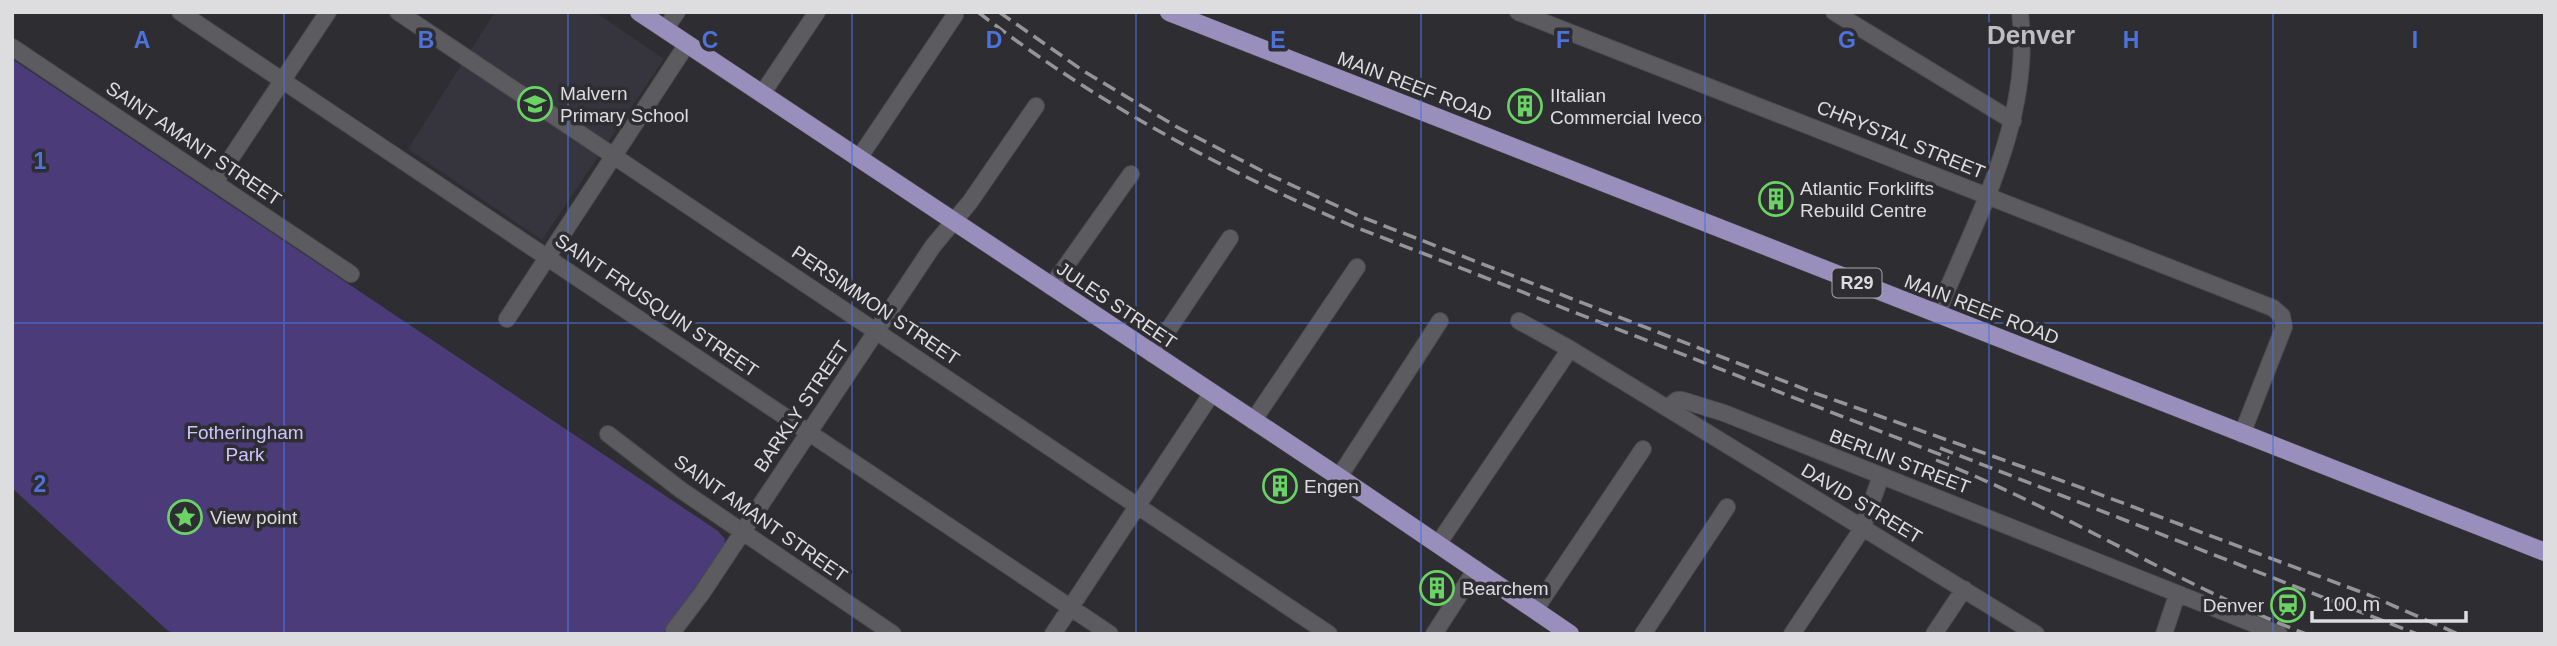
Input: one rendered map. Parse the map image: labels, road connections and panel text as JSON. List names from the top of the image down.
{
  "streets": {
    "main road": ["MAIN REEF ROAD", "R29", "JULES STREET"],
    "street": [
      "CHRYSTAL STREET",
      "SAINT AMANT STREET",
      "SAINT FRUSQUIN STREET",
      "PERSIMMON STREET",
      "BARKLY STREET",
      "BERLIN STREET",
      "DAVID STREET"
    ]
  },
  "crossings": [
    ["MAIN REEF ROAD", "CHRYSTAL STREET"],
    ["SAINT AMANT STREET", "BARKLY STREET"],
    ["SAINT FRUSQUIN STREET", "BARKLY STREET"],
    ["PERSIMMON STREET", "BARKLY STREET"],
    ["JULES STREET", "BARKLY STREET"],
    ["BERLIN STREET", "DAVID STREET"]
  ],
  "districts": ["Denver"],
  "parks": ["Fotheringham Park"],
  "places": {
    "school or university": ["Malvern Primary School"],
    "building": [
      "IItalian Commercial Iveco",
      "Atlantic Forklifts Rebuild Centre",
      "Engen",
      "Bearchem"
    ],
    "place": ["View point"],
    "station": ["Denver"]
  },
  "scale_bar": "100 m",
  "grid": {
    "columns": [
      "A",
      "B",
      "C",
      "D",
      "E",
      "F",
      "G",
      "H",
      "I"
    ],
    "rows": ["1", "2"]
  }
}
